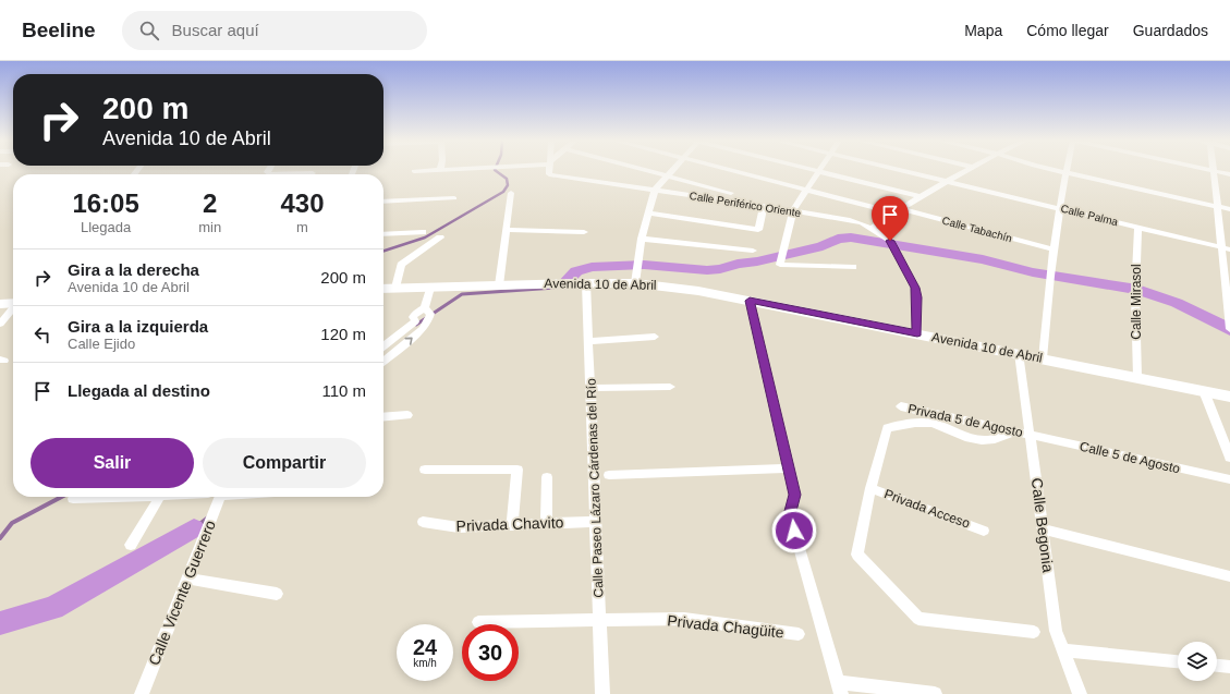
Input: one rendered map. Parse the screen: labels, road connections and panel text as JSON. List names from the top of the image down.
{
  "streets": {
    "street": [
      "Calle Periférico Oriente",
      "Calle Palma",
      "Calle Tabachín",
      "Avenida 10 de Abril",
      "Calle Mirasol",
      "Privada 5 de Agosto",
      "Calle 5 de Agosto",
      "Calle Paseo Lázaro Cárdenas del Río",
      "Privada Acceso",
      "Privada Chavito",
      "Calle Begonia",
      "Calle Vicente Guerrero",
      "Privada Chagüite"
    ]
  },
  "crossings": [
    ["Calle Periférico Oriente", "Avenida 10 de Abril"],
    ["Calle Palma", "Calle Mirasol"],
    ["Avenida 10 de Abril", "Calle Mirasol"],
    ["Avenida 10 de Abril", "Calle Paseo Lázaro Cárdenas del Río"],
    ["Avenida 10 de Abril", "Calle Begonia"],
    ["Privada 5 de Agosto", "Calle 5 de Agosto"],
    ["Privada 5 de Agosto", "Privada Acceso"],
    ["Privada 5 de Agosto", "Calle Begonia"],
    ["Calle 5 de Agosto", "Calle Begonia"],
    ["Calle Paseo Lázaro Cárdenas del Río", "Privada Chavito"],
    ["Calle Paseo Lázaro Cárdenas del Río", "Privada Chagüite"]
  ],
  "page": {
    "header": "Beeline",
    "search": "Buscar aquí",
    "nav": ["Mapa", "Cómo llegar", "Guardados"],
    "turn": ["200 m", "Avenida 10 de Abril"],
    "eta": [
      "16:05",
      "Llegada",
      "2",
      "min",
      "430",
      "m"
    ],
    "list": [
      {
        "name": "Gira a la derecha",
        "note": "Avenida 10 de Abril",
        "value": "200 m"
      },
      {
        "name": "Gira a la izquierda",
        "note": "Calle Ejido",
        "value": "120 m"
      },
      {
        "name": "Llegada al destino",
        "value": "110 m"
      }
    ],
    "buttons": ["Salir", "Compartir"],
    "speed": "24 km/h",
    "limit": "30"
  }
}
